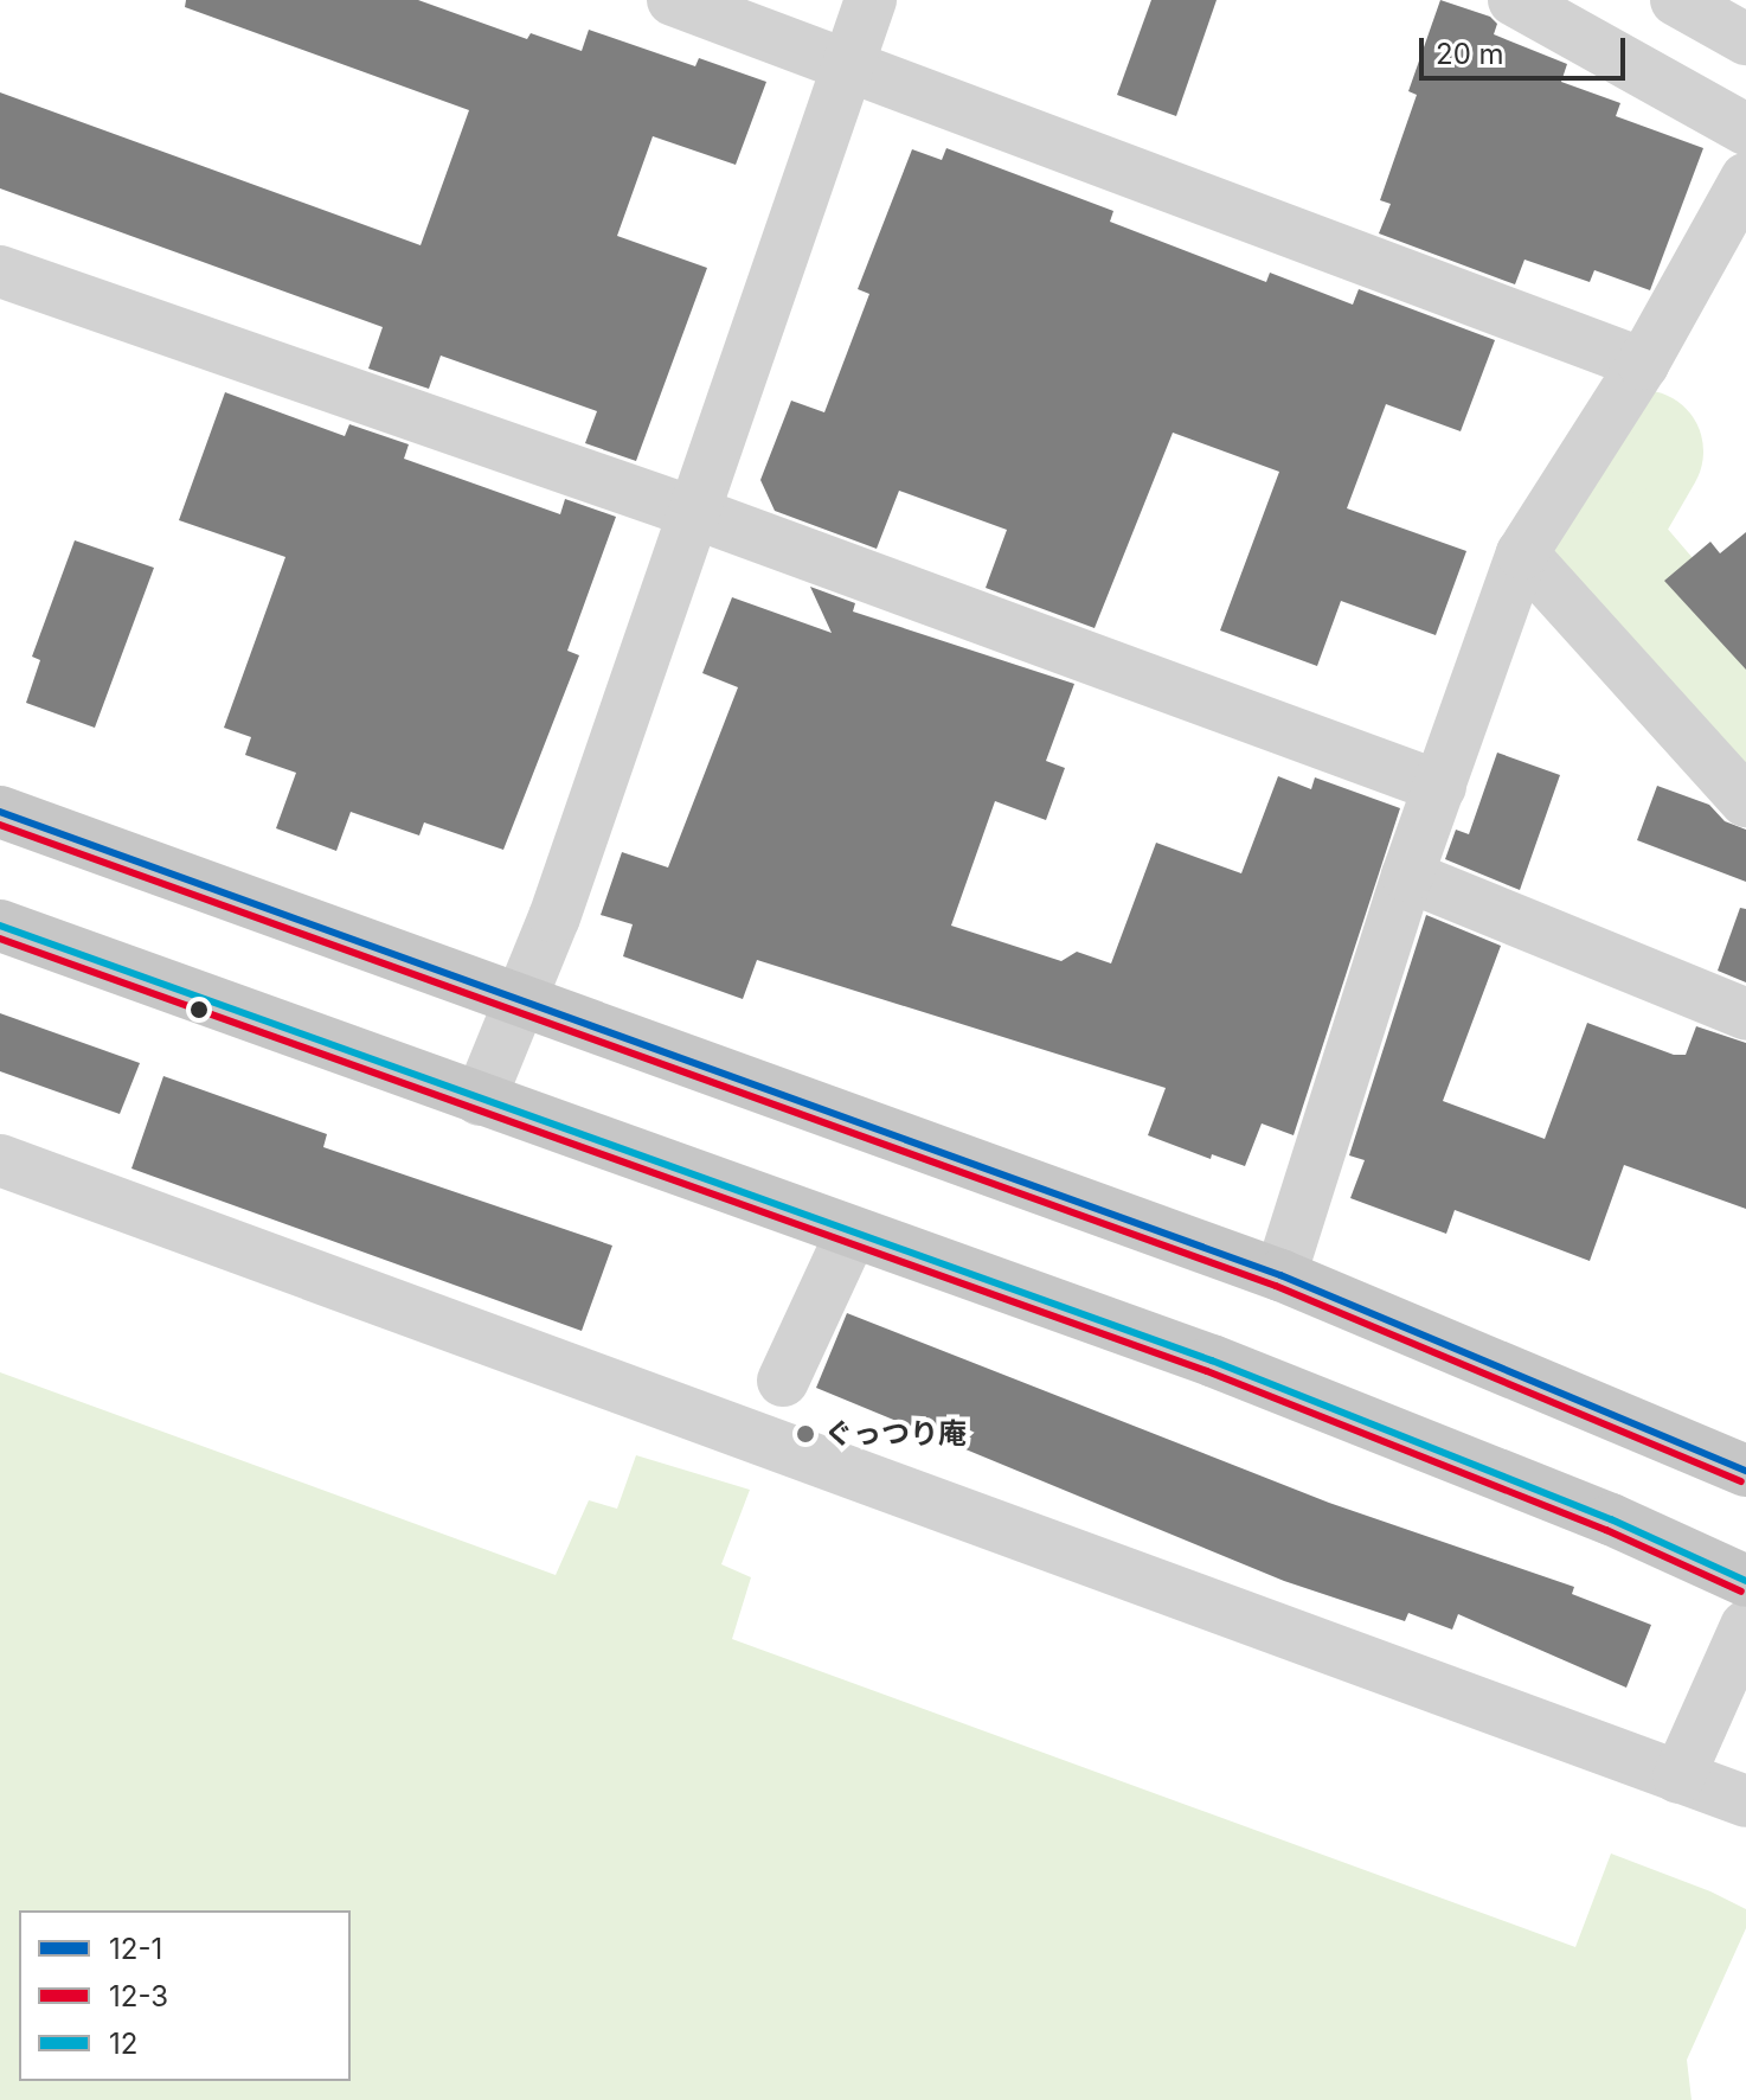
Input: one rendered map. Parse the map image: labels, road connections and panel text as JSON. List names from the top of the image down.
{
  "places": ["ぐっつり庵"],
  "lines": ["transit line 12-1", "transit line 12-3", "transit line 12"],
  "legend": ["12-1", "12-3", "12"],
  "scale_bar": "20 m"
}
